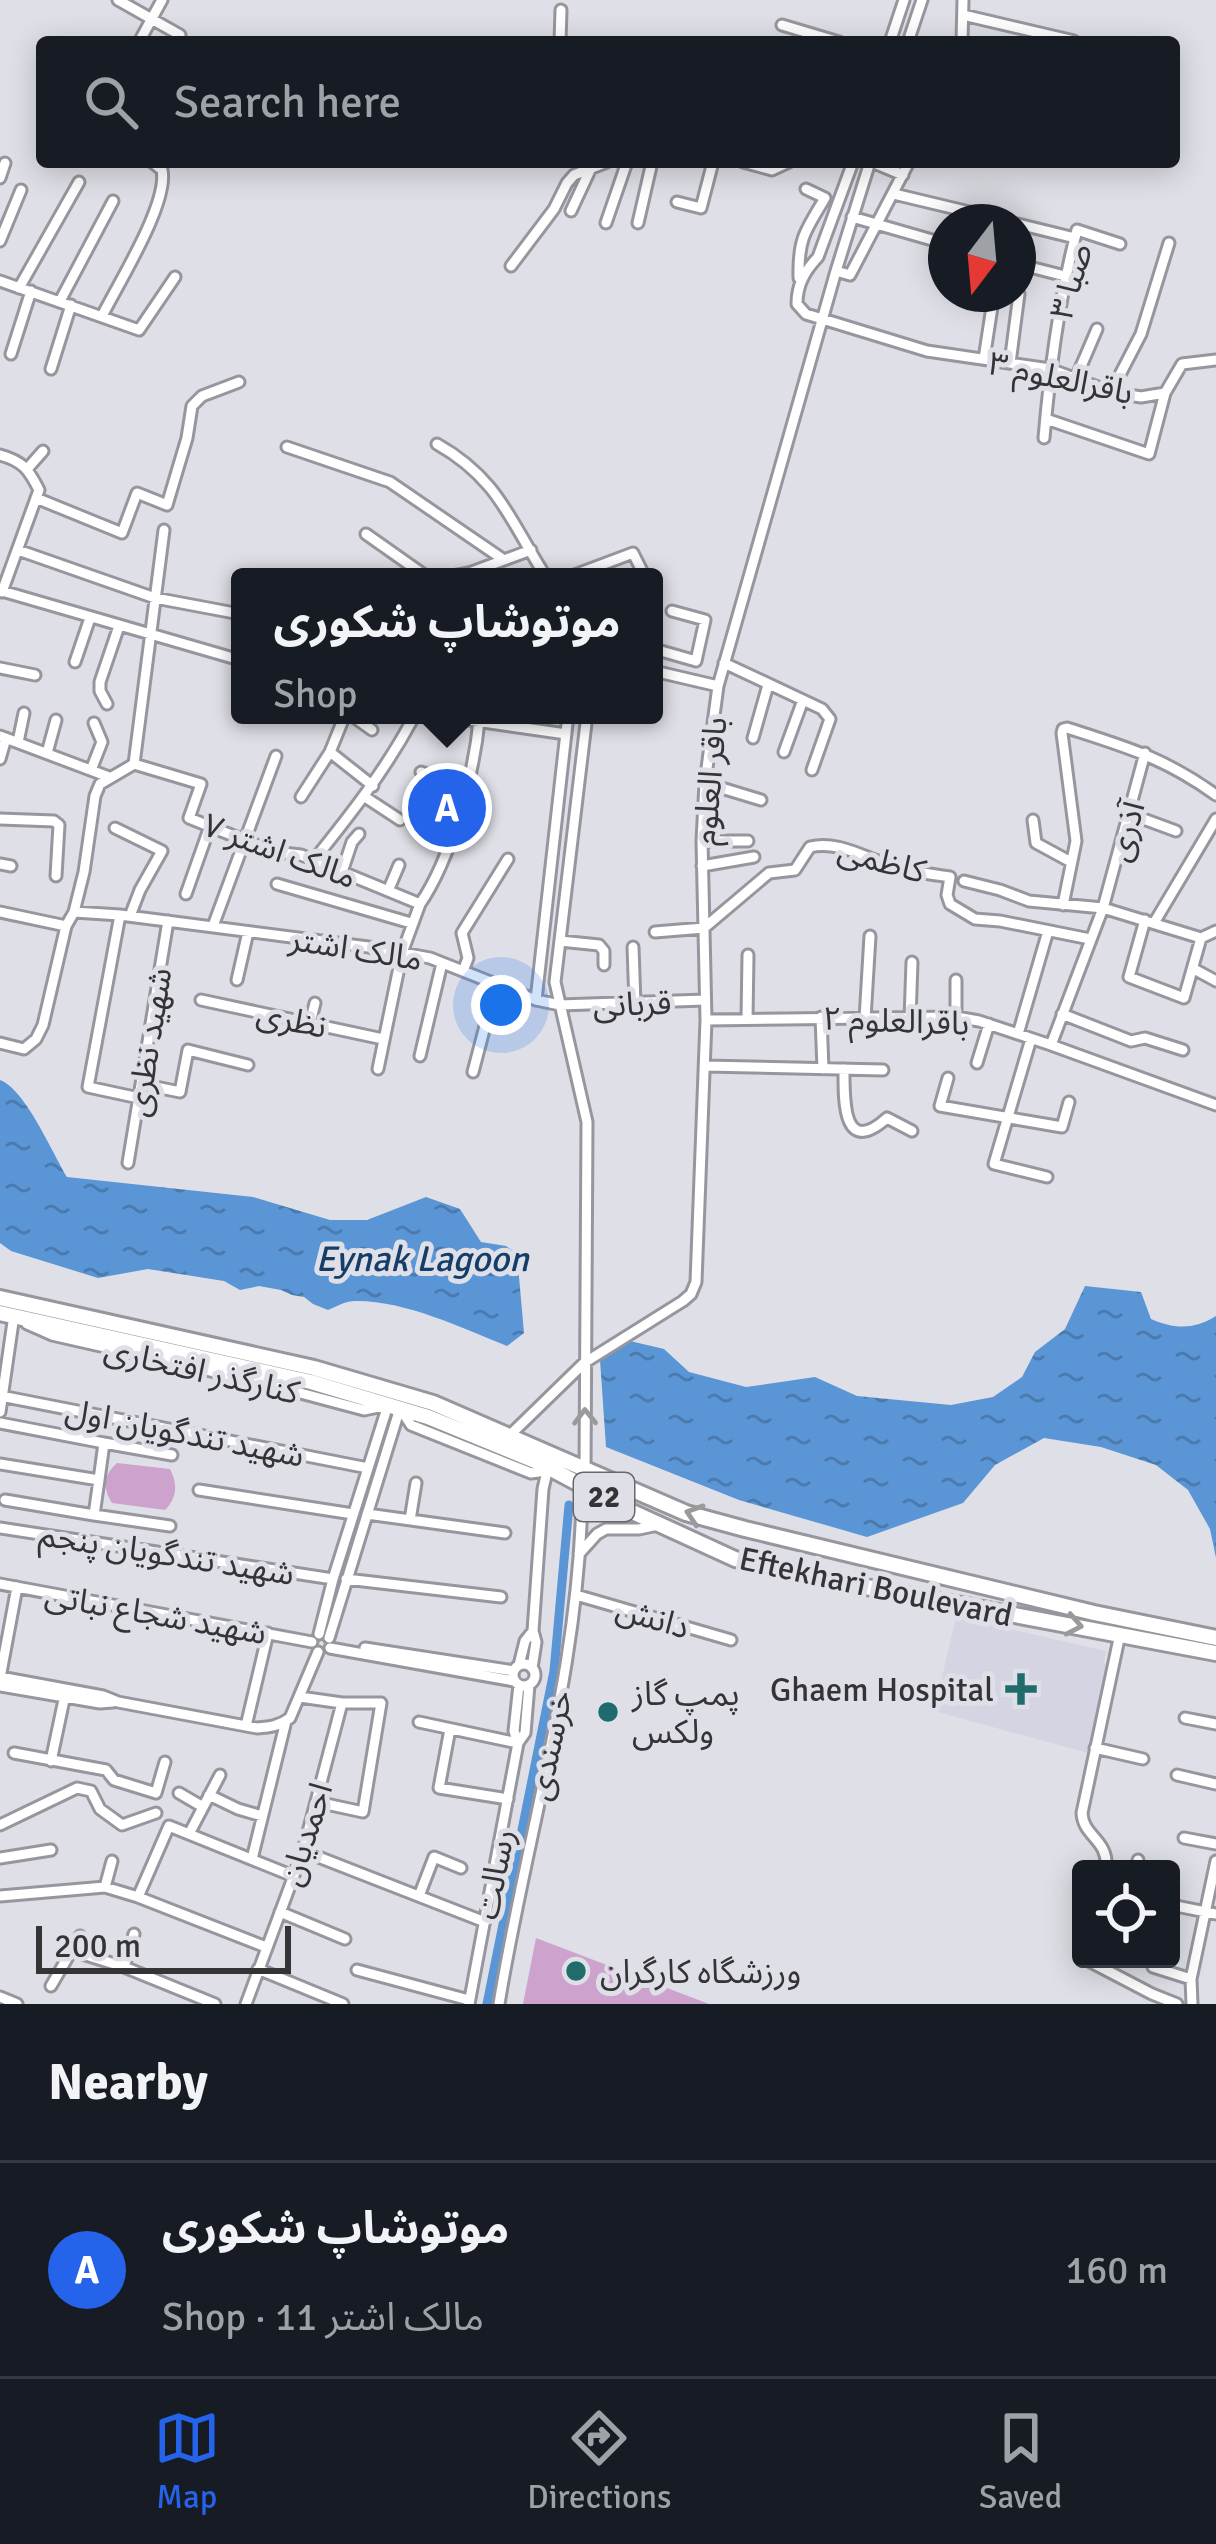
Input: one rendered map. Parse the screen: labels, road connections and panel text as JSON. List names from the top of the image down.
{
  "streets": {
    "highway": ["22", "Eftekhari Boulevard"],
    "street": [
      "صبا ۳",
      "باقرالعلوم ۳",
      "باقر العلوم",
      "آذری",
      "مالک اشتر ۷",
      "کاظمی",
      "مالک اشتر",
      "قربانی",
      "نظری",
      "باقرالعلوم ۲",
      "شهید نظری",
      "شهید تندگویان اول",
      "شهید تندگویان پنجم",
      "شهید شجاع نباتی",
      "دانش",
      "خرسندی",
      "احمدیان",
      "رسالت"
    ]
  },
  "crossings": [
    ["صبا ۳", "باقرالعلوم ۳"],
    ["باقرالعلوم ۳", "باقر العلوم"],
    ["باقر العلوم", "کاظمی"],
    ["باقر العلوم", "قربانی"],
    ["باقر العلوم", "باقرالعلوم ۲"],
    ["باقر العلوم", "Eftekhari Boulevard"],
    ["آذری", "باقرالعلوم ۲"],
    ["مالک اشتر", "قربانی"],
    ["مالک اشتر", "شهید نظری"],
    ["Eftekhari Boulevard", "خرسندی"],
    ["Eftekhari Boulevard", "رسالت"],
    ["شهید شجاع نباتی", "رسالت"],
    ["دانش", "خرسندی"]
  ],
  "water": ["Eynak Lagoon"],
  "places": {
    "health": ["Ghaem Hospital"],
    "other": ["پمپ گاز ولکس", "ورزشگاه کارگران"]
  },
  "scale_bar": "200 m",
  "north": "bottom",
  "page": {
    "search": "Search here",
    "popup": ["موتوشاپ شکوری", "Shop"],
    "pins": "A",
    "scale": "200 m",
    "heading": "Nearby",
    "list": [
      {
        "mark": "A",
        "name": "موتوشاپ شکوری",
        "note": "Shop · مالک اشتر 11",
        "value": "160 m"
      }
    ],
    "nav": ["Map", "Directions", "Saved"]
  }
}
